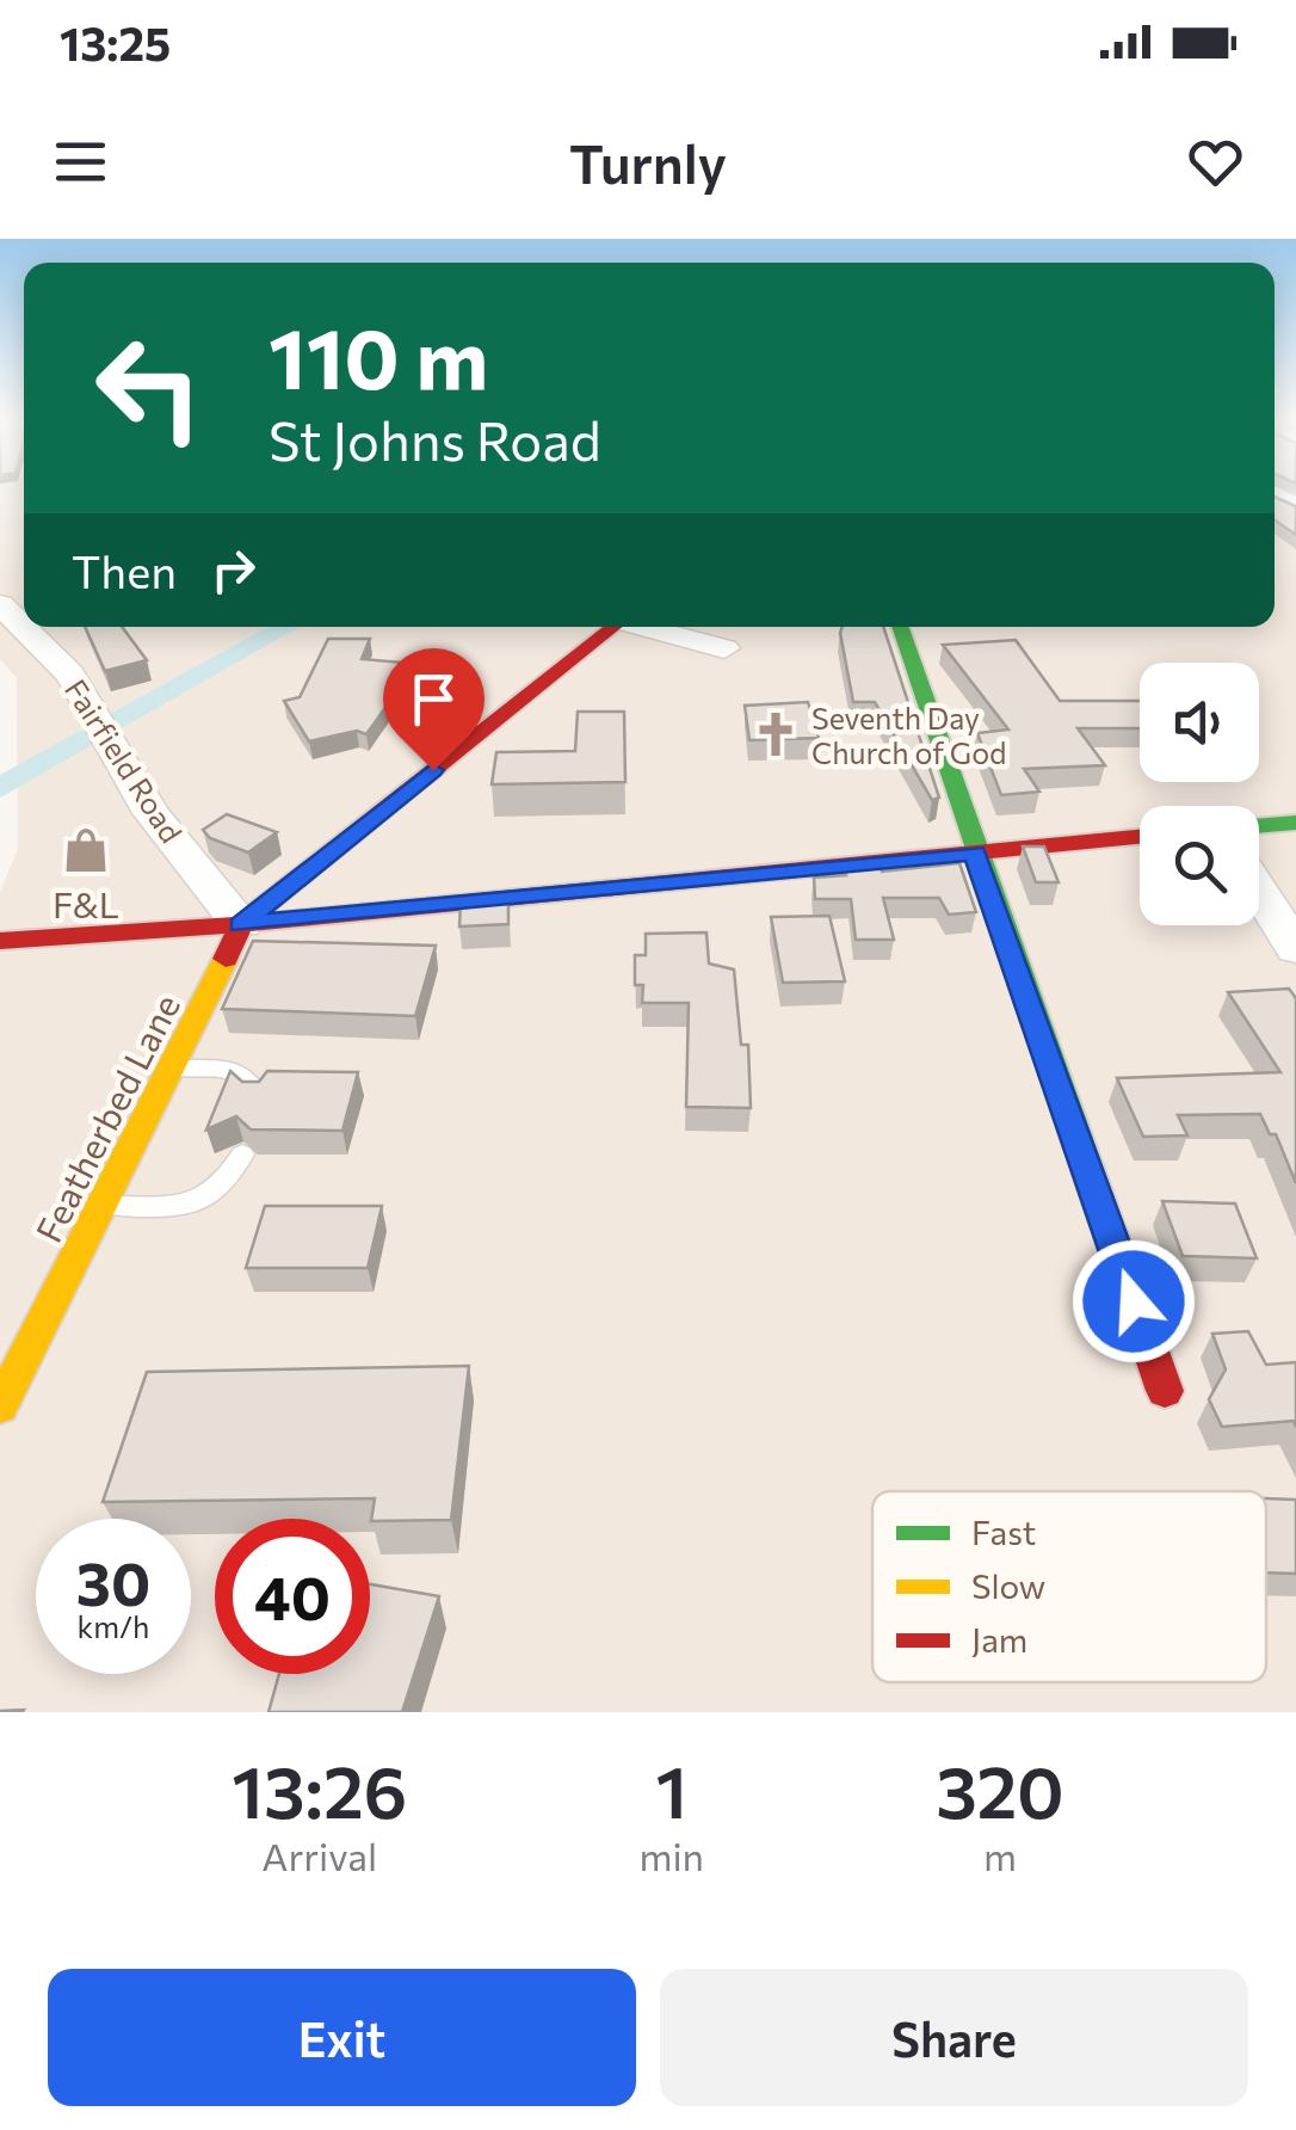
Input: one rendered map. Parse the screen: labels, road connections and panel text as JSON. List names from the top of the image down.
{
  "streets": {
    "street": ["Fairfield Road", "Featherbed Lane"]
  },
  "crossings": [
    ["Fairfield Road", "Featherbed Lane"]
  ],
  "places": {
    "church": ["Seventh Day Church of God"],
    "shop": ["F&L"]
  },
  "legend": ["Fast", "Slow", "Jam"],
  "page": {
    "status": "13:25",
    "header": "Turnly",
    "turn": ["110 m", "St Johns Road"],
    "then": "Then",
    "speed": "30 km/h",
    "limit": "40",
    "eta": [
      "13:26",
      "Arrival",
      "1",
      "min",
      "320",
      "m"
    ],
    "buttons": ["Exit", "Share"]
  }
}
